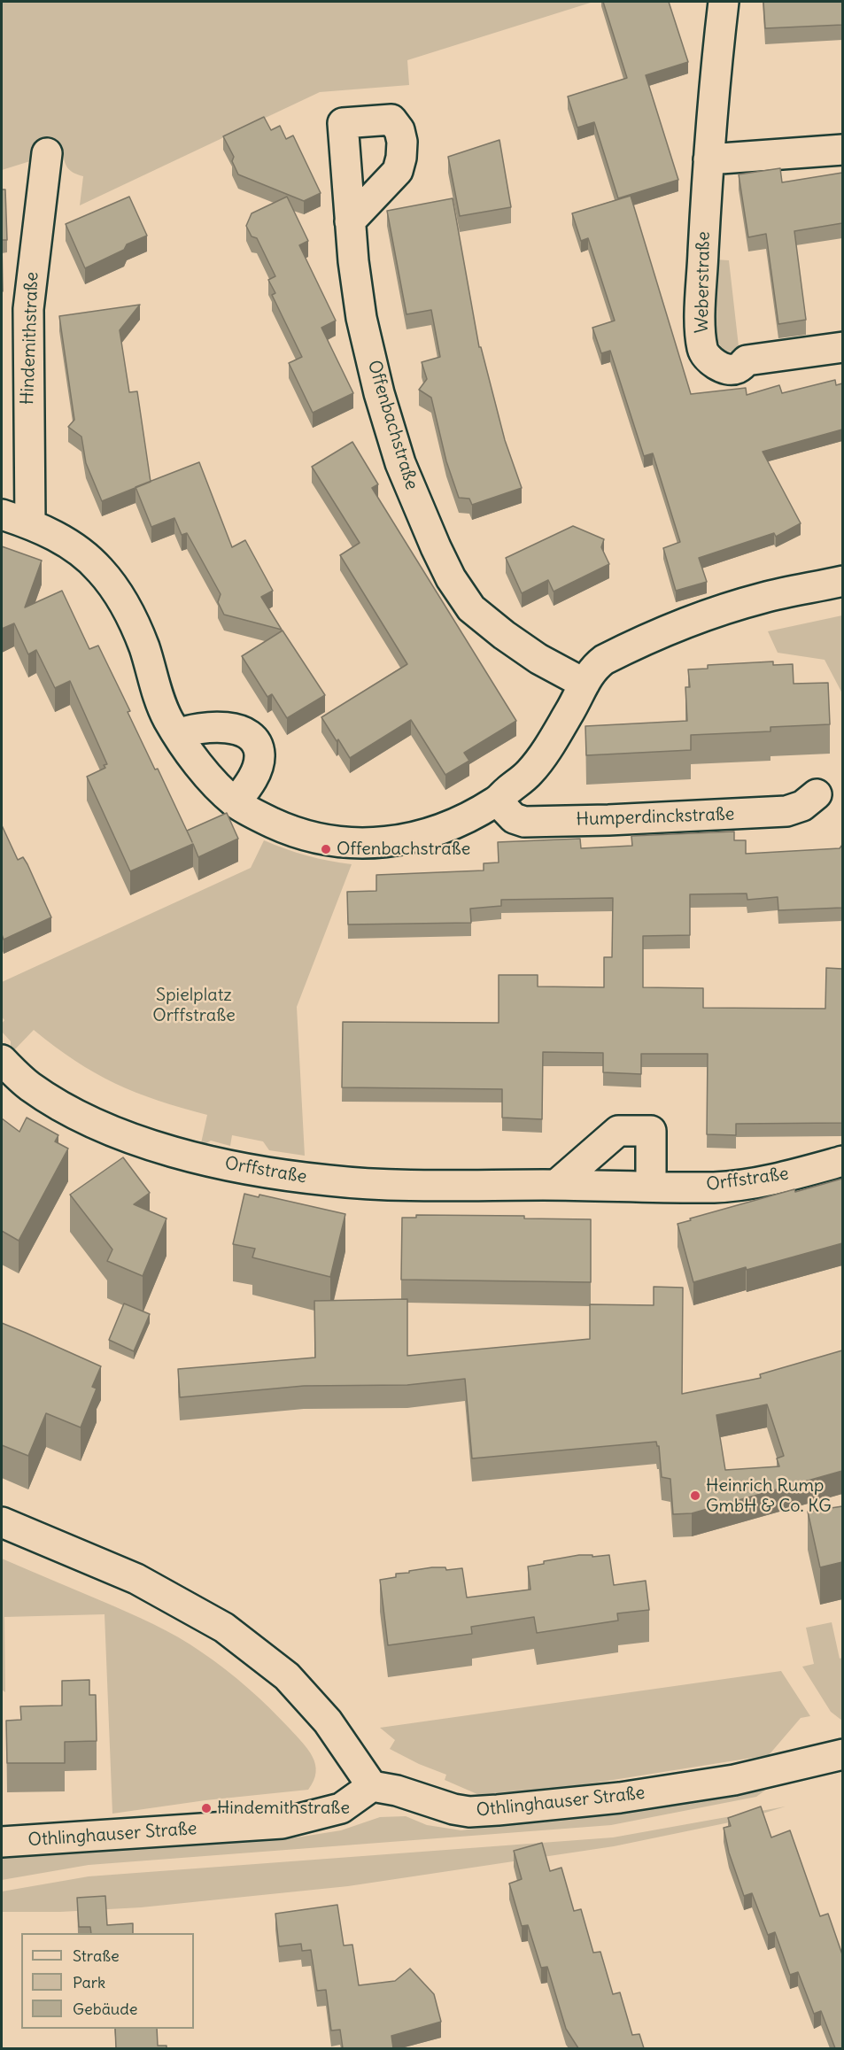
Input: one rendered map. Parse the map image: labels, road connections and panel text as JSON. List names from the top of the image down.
{
  "streets": {
    "street": [
      "Weberstraße",
      "Hindemithstraße",
      "Offenbachstraße",
      "Humperdinckstraße",
      "Orffstraße",
      "Othlinghauser Straße"
    ]
  },
  "parks": ["Spielplatz Orffstraße"],
  "places": ["Offenbachstraße", "Heinrich Rump GmbH & Co. KG", "Hindemithstraße"],
  "legend": ["Straße", "Park", "Gebäude"]
}
